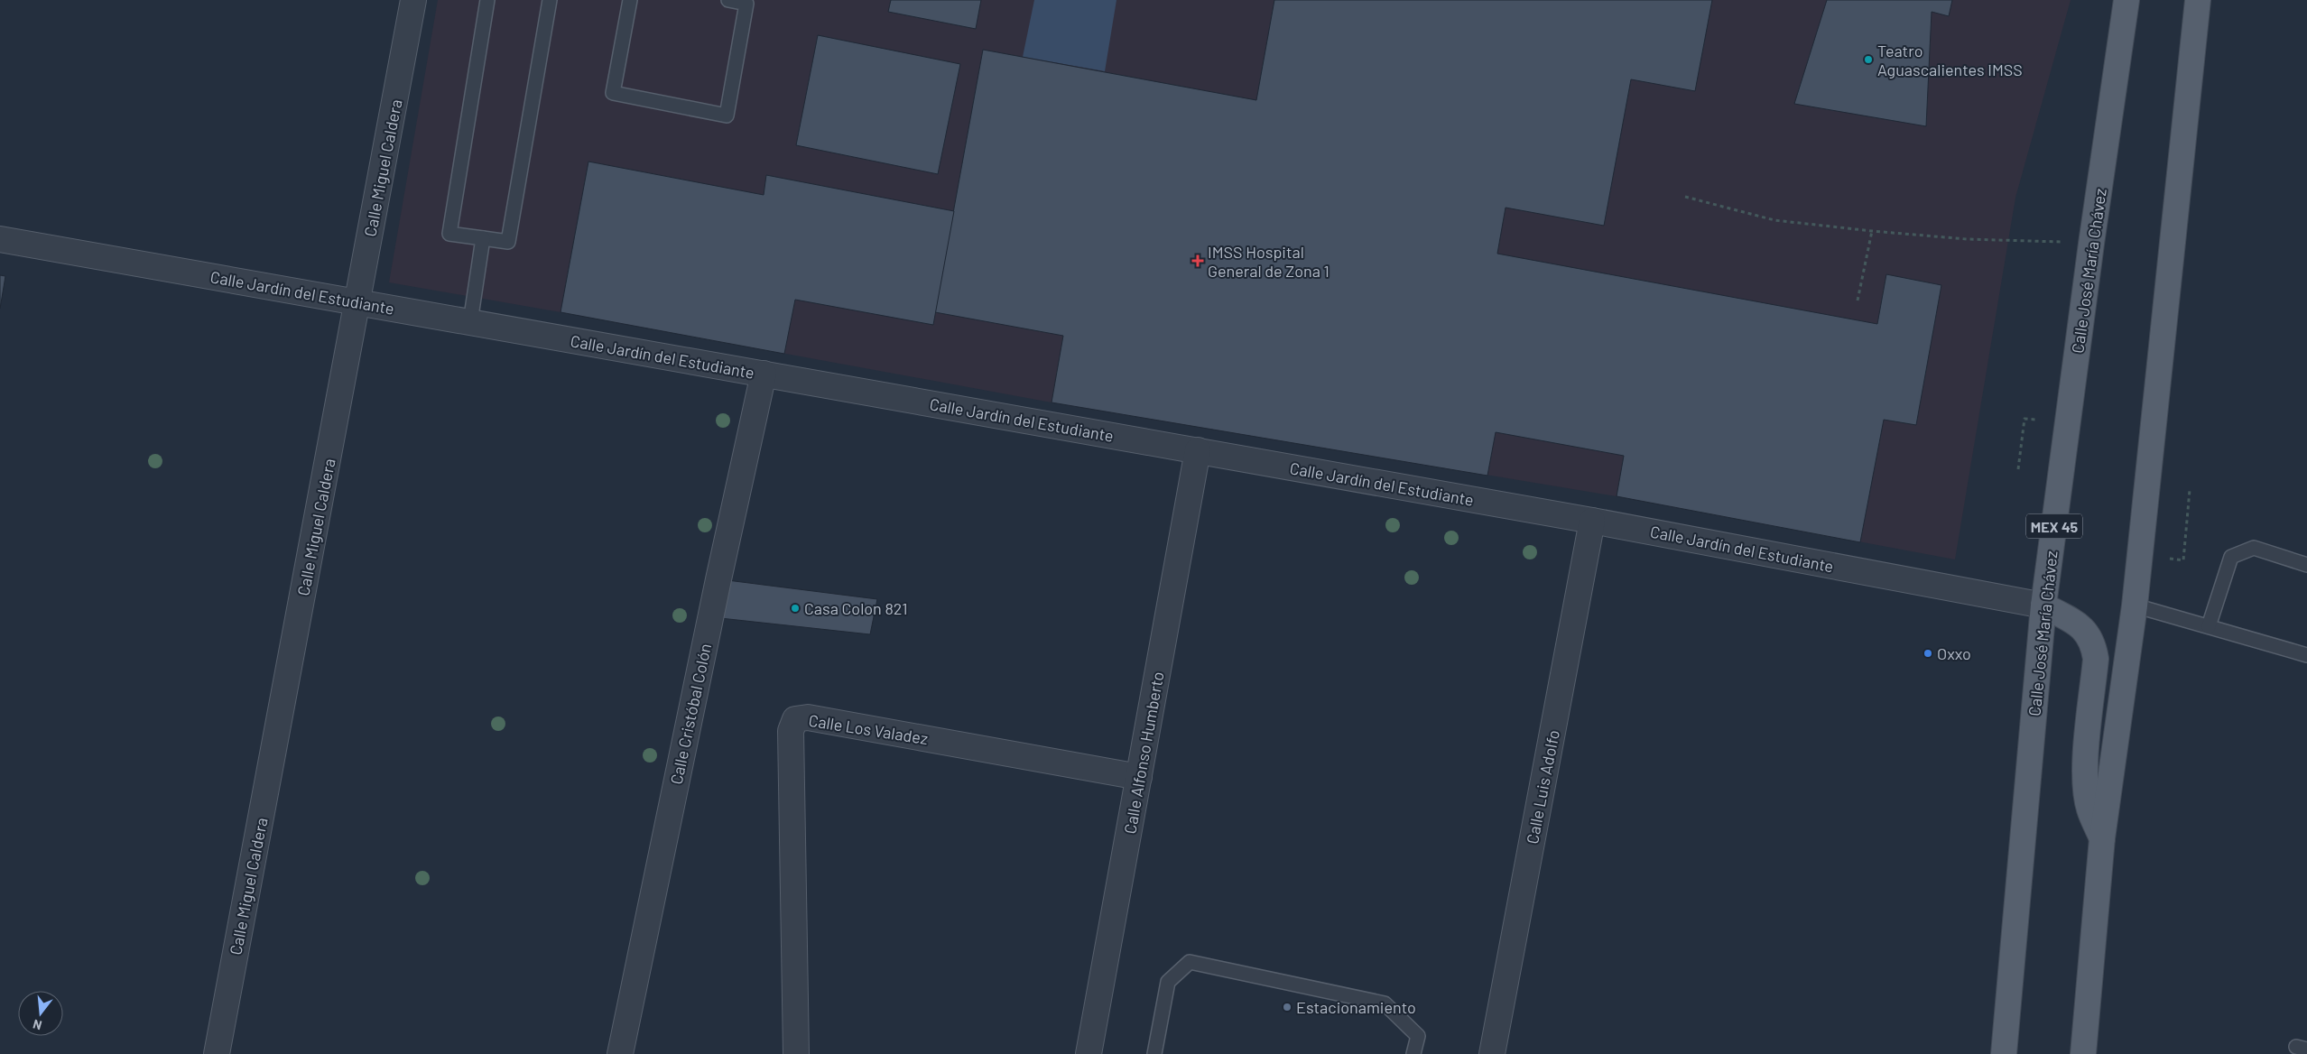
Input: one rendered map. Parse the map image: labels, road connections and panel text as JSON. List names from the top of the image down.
{
  "streets": {
    "main road": ["Calle José María Chávez", "MEX 45"],
    "street": [
      "Calle Miguel Caldera",
      "Calle Jardín del Estudiante",
      "Calle Cristóbal Colón",
      "Calle Los Valadez",
      "Calle Alfonso Humberto",
      "Calle Luis Adolfo"
    ]
  },
  "crossings": [
    ["Calle Miguel Caldera", "Calle Jardín del Estudiante"],
    ["Calle José María Chávez", "Calle Jardín del Estudiante"],
    ["Calle Jardín del Estudiante", "Calle Cristóbal Colón"],
    ["Calle Jardín del Estudiante", "Calle Alfonso Humberto"],
    ["Calle Jardín del Estudiante", "Calle Luis Adolfo"],
    ["Calle Los Valadez", "Calle Alfonso Humberto"]
  ],
  "places": {
    "other": [
      "Teatro Aguascalientes IMSS",
      "Casa Colon 821",
      "Oxxo",
      "Estacionamiento"
    ],
    "health": ["IMSS Hospital General de Zona 1"]
  },
  "north": "bottom"
}
